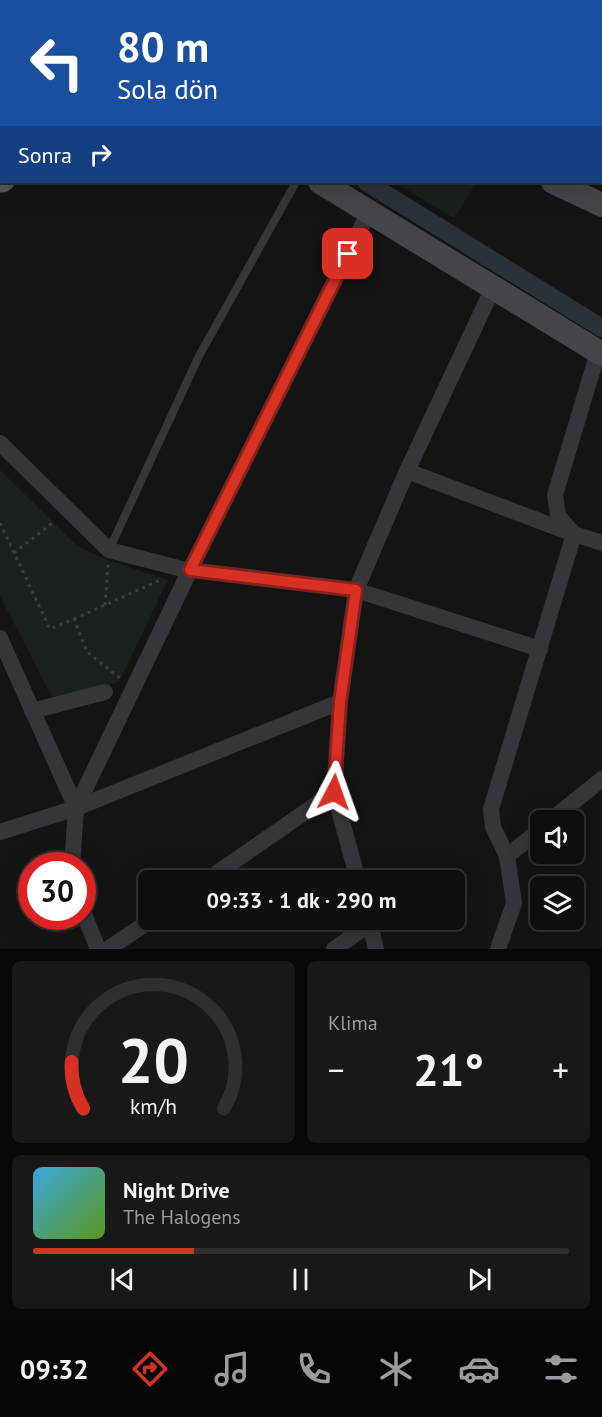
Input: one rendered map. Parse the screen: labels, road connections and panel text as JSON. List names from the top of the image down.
{
  "page": {
    "turn": ["80 m", "Sola dön"],
    "then": "Sonra",
    "limit": "30",
    "trip": "09:33 · 1 dk · 290 m",
    "tile": "Klima",
    "heat": ["−", "21°", "+"],
    "song": ["Night Drive", "The Halogens"],
    "tabs": "09:32",
    "gauge": ["20", "km/h"]
  }
}
